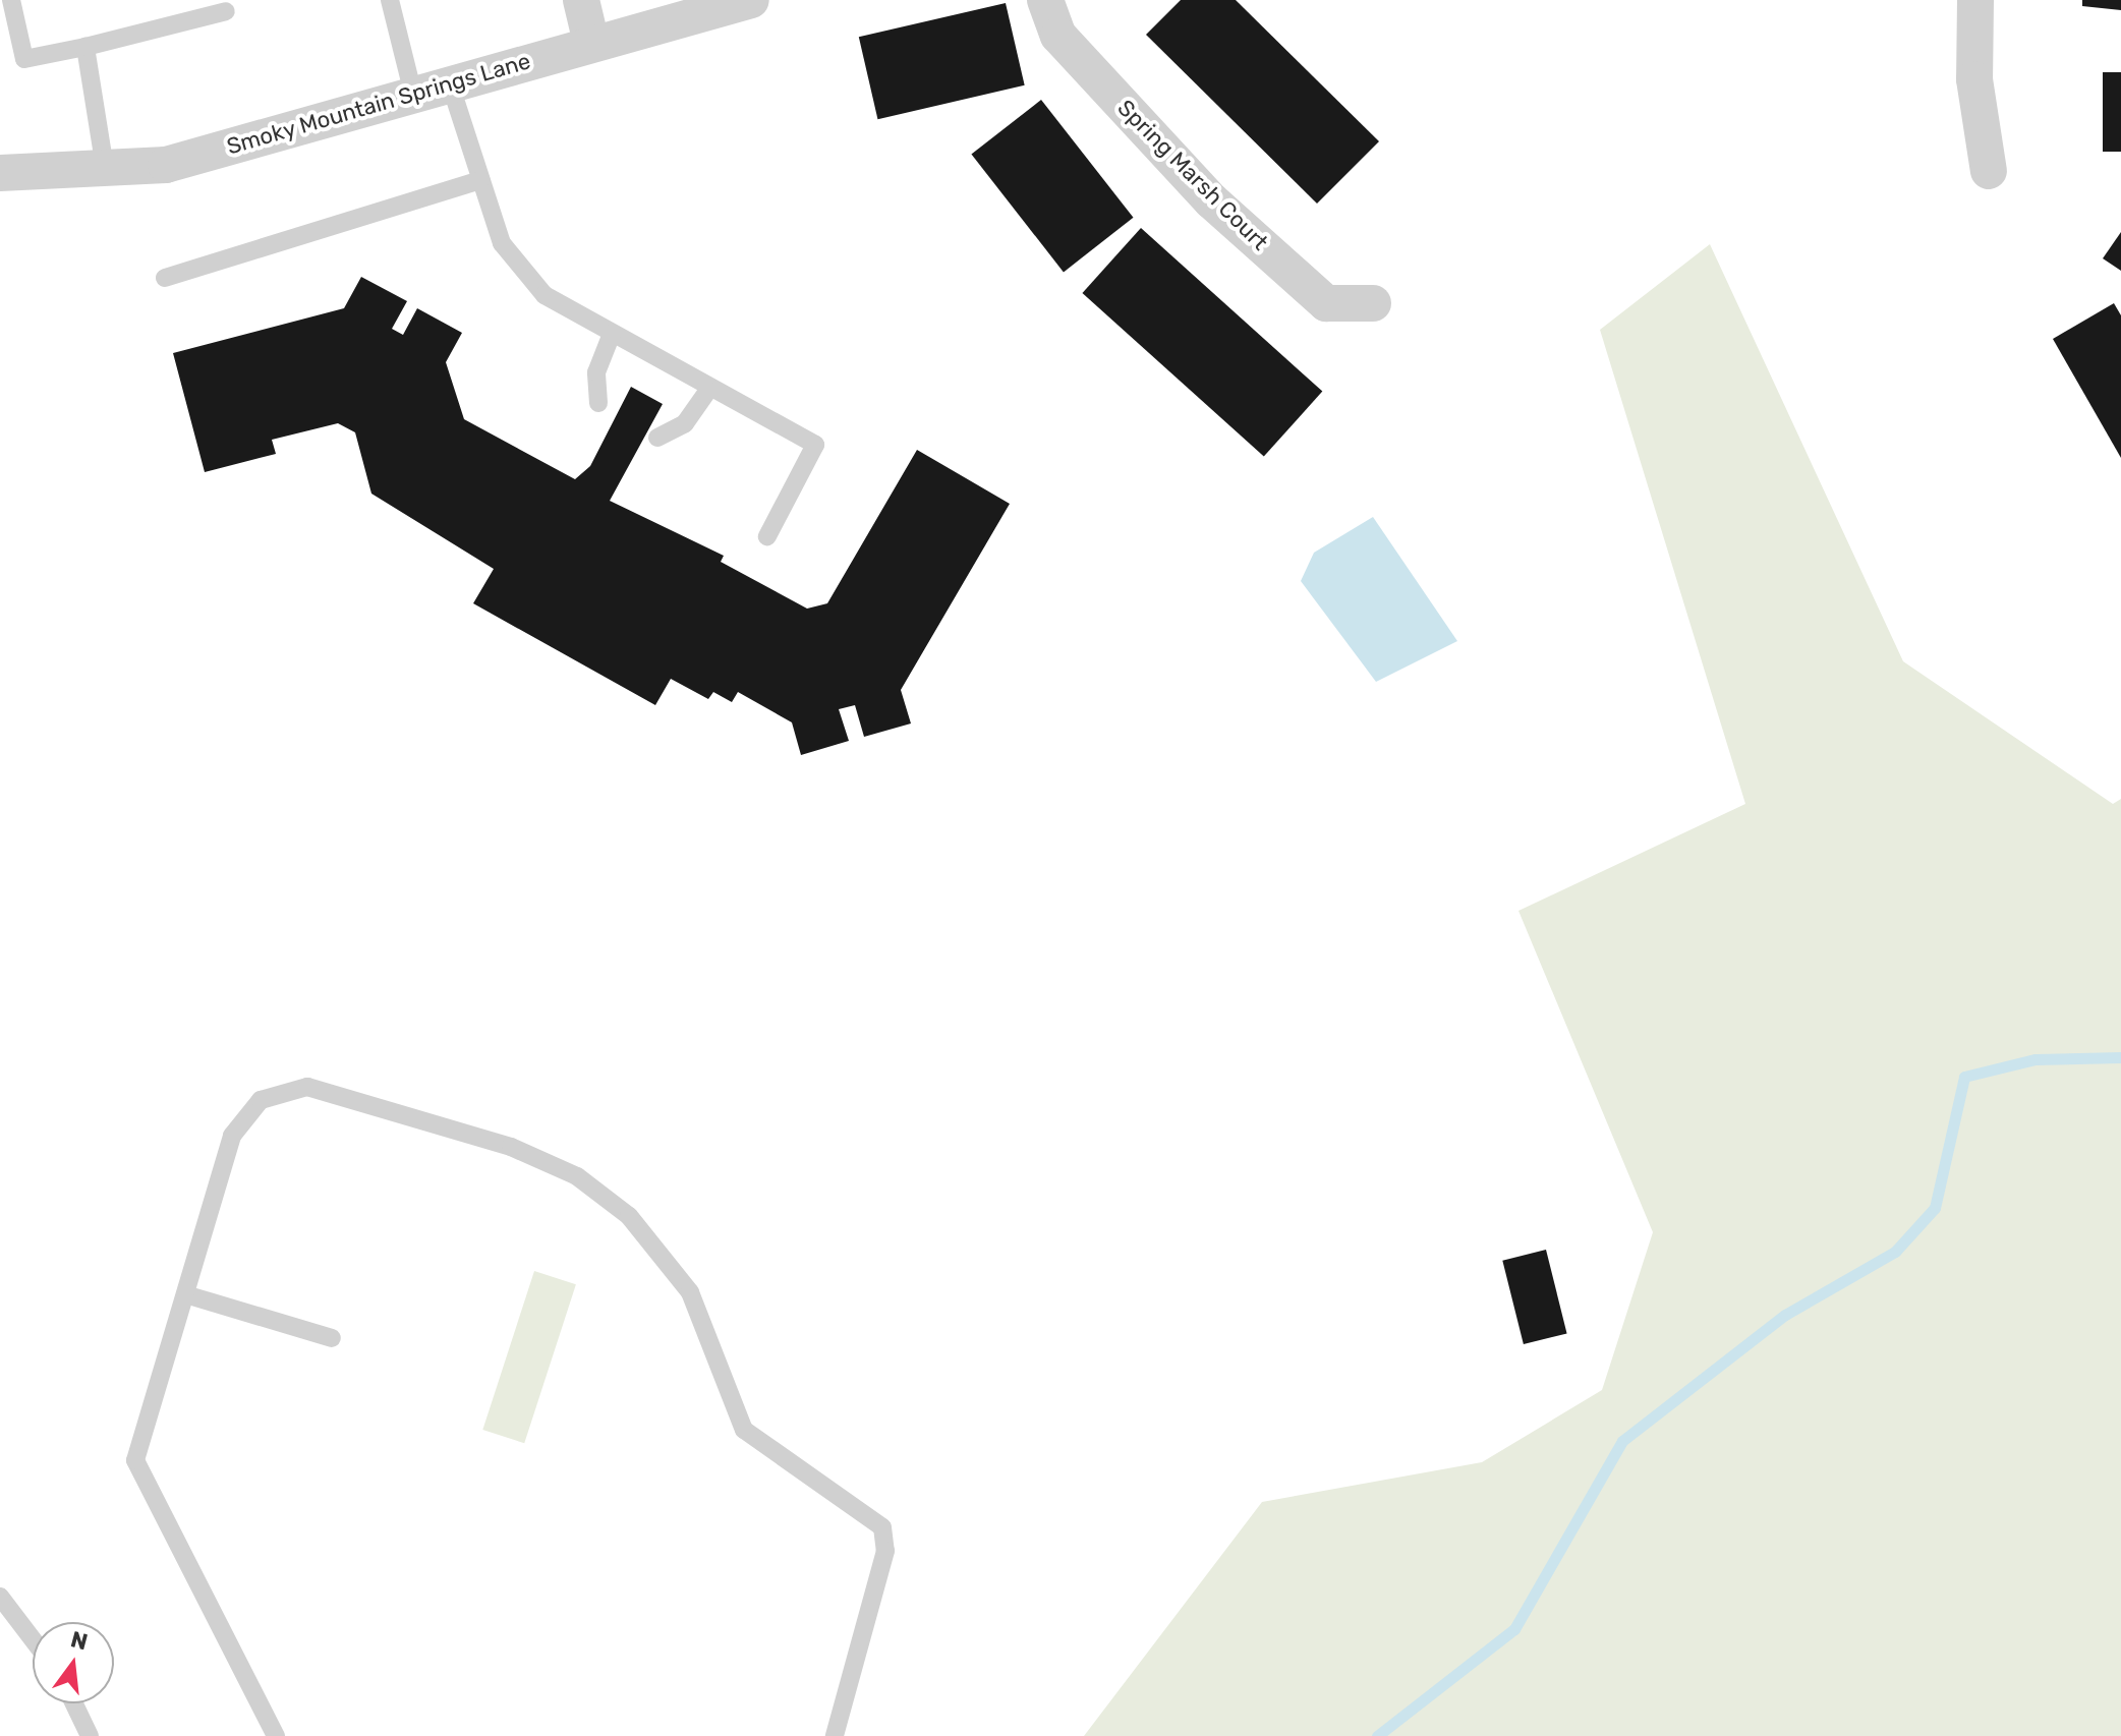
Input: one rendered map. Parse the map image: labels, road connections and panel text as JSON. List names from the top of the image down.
{
  "streets": {
    "street": ["Smoky Mountain Springs Lane", "Spring Marsh Court"]
  },
  "north": "top"
}
